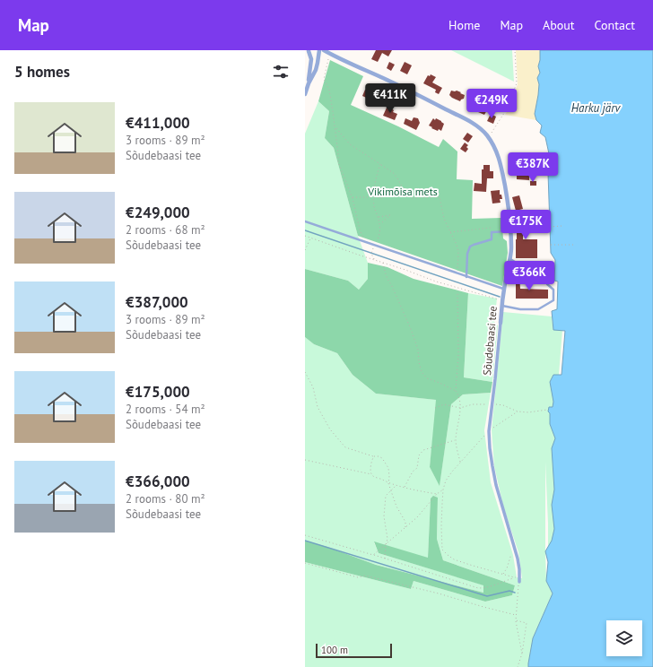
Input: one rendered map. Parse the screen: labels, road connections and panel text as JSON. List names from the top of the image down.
{
  "streets": {
    "street": ["Sõudebaasi tee"]
  },
  "water": ["Harku järv"],
  "parks": ["Vikimõisa mets"],
  "scale_bar": "100 m",
  "page": {
    "header": "Map",
    "nav": [
      "Home",
      "Map",
      "About",
      "Contact"
    ],
    "heading": "5 homes",
    "price": [
      "€411K",
      "€249K",
      "€387K",
      "€175K",
      "€366K"
    ],
    "list": [
      {
        "name": "€411,000",
        "note": "3 rooms · 89 m² · Sõudebaasi tee"
      },
      {
        "name": "€249,000",
        "note": "2 rooms · 68 m² · Sõudebaasi tee"
      },
      {
        "name": "€387,000",
        "note": "3 rooms · 89 m² · Sõudebaasi tee"
      },
      {
        "name": "€175,000",
        "note": "2 rooms · 54 m² · Sõudebaasi tee"
      },
      {
        "name": "€366,000",
        "note": "2 rooms · 80 m² · Sõudebaasi tee"
      }
    ],
    "scale": "100 m"
  }
}
